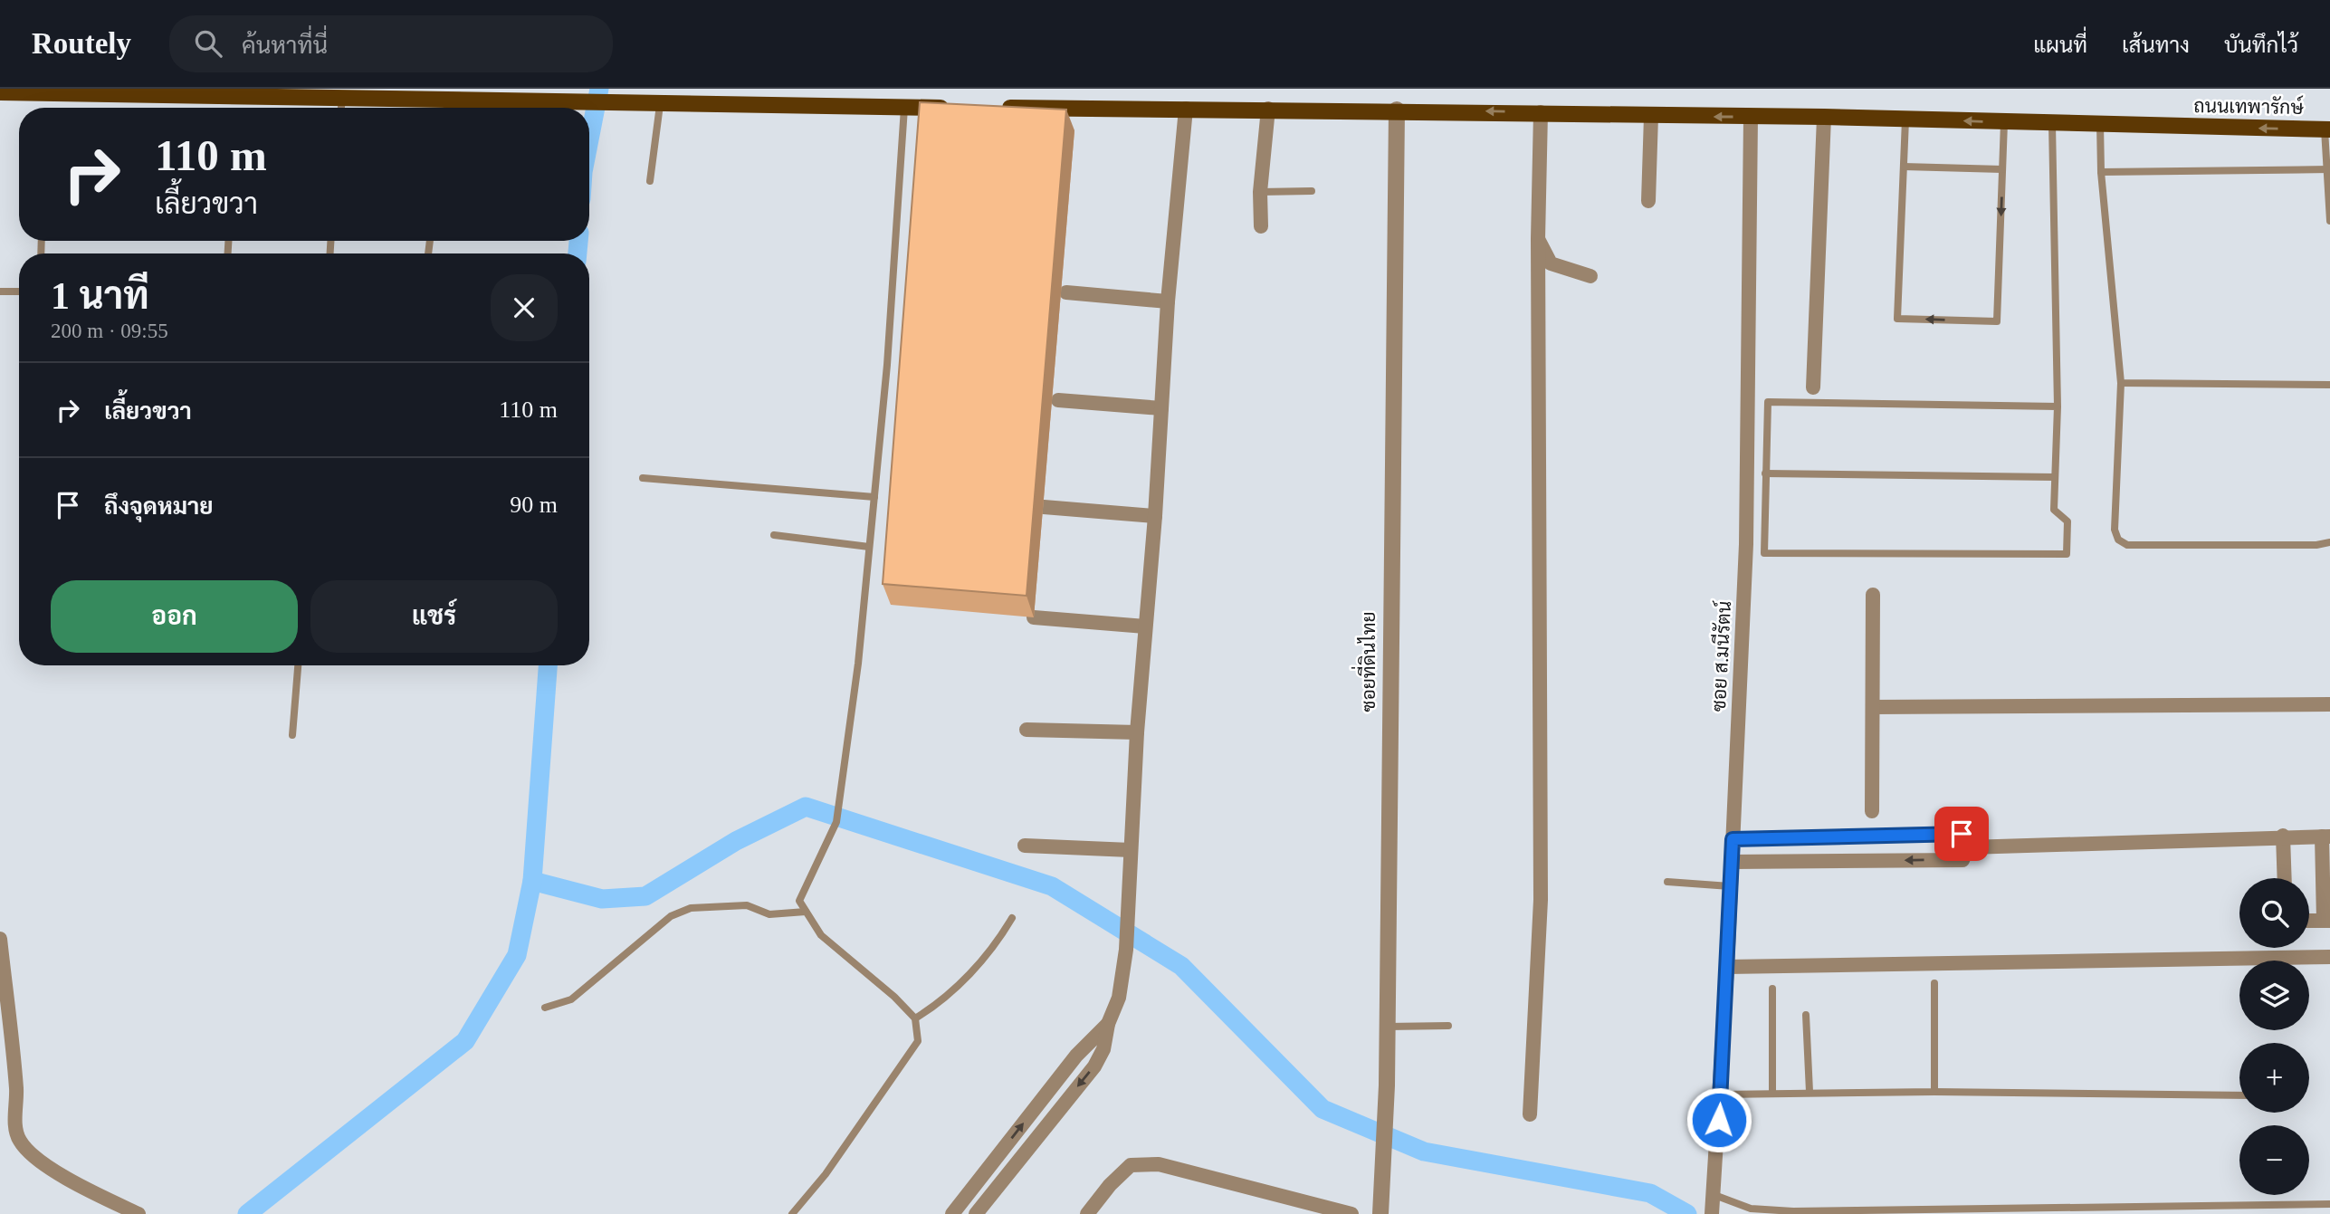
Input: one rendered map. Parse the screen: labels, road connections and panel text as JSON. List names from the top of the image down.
{
  "streets": {
    "main road": ["ถนนเทพารักษ์"],
    "street": ["ซอย ส.มนีรัตน์", "ซอยที่ดินไทย"]
  },
  "crossings": [
    ["ถนนเทพารักษ์", "ซอย ส.มนีรัตน์"],
    ["ถนนเทพารักษ์", "ซอยที่ดินไทย"]
  ],
  "one_way": ["ถนนเทพารักษ์"],
  "page": {
    "header": "Routely",
    "search": "ค้นหาที่นี่",
    "nav": ["แผนที่", "เส้นทาง", "บันทึกไว้"],
    "turn": ["110 m", "เลี้ยวขวา"],
    "heading": ["1 นาที", "200 m · 09:55"],
    "list": [
      {
        "name": "เลี้ยวขวา",
        "value": "110 m"
      },
      {
        "name": "ถึงจุดหมาย",
        "value": "90 m"
      }
    ],
    "buttons": ["ออก", "แชร์"],
    "map_buttons": ["+", "−"]
  }
}
